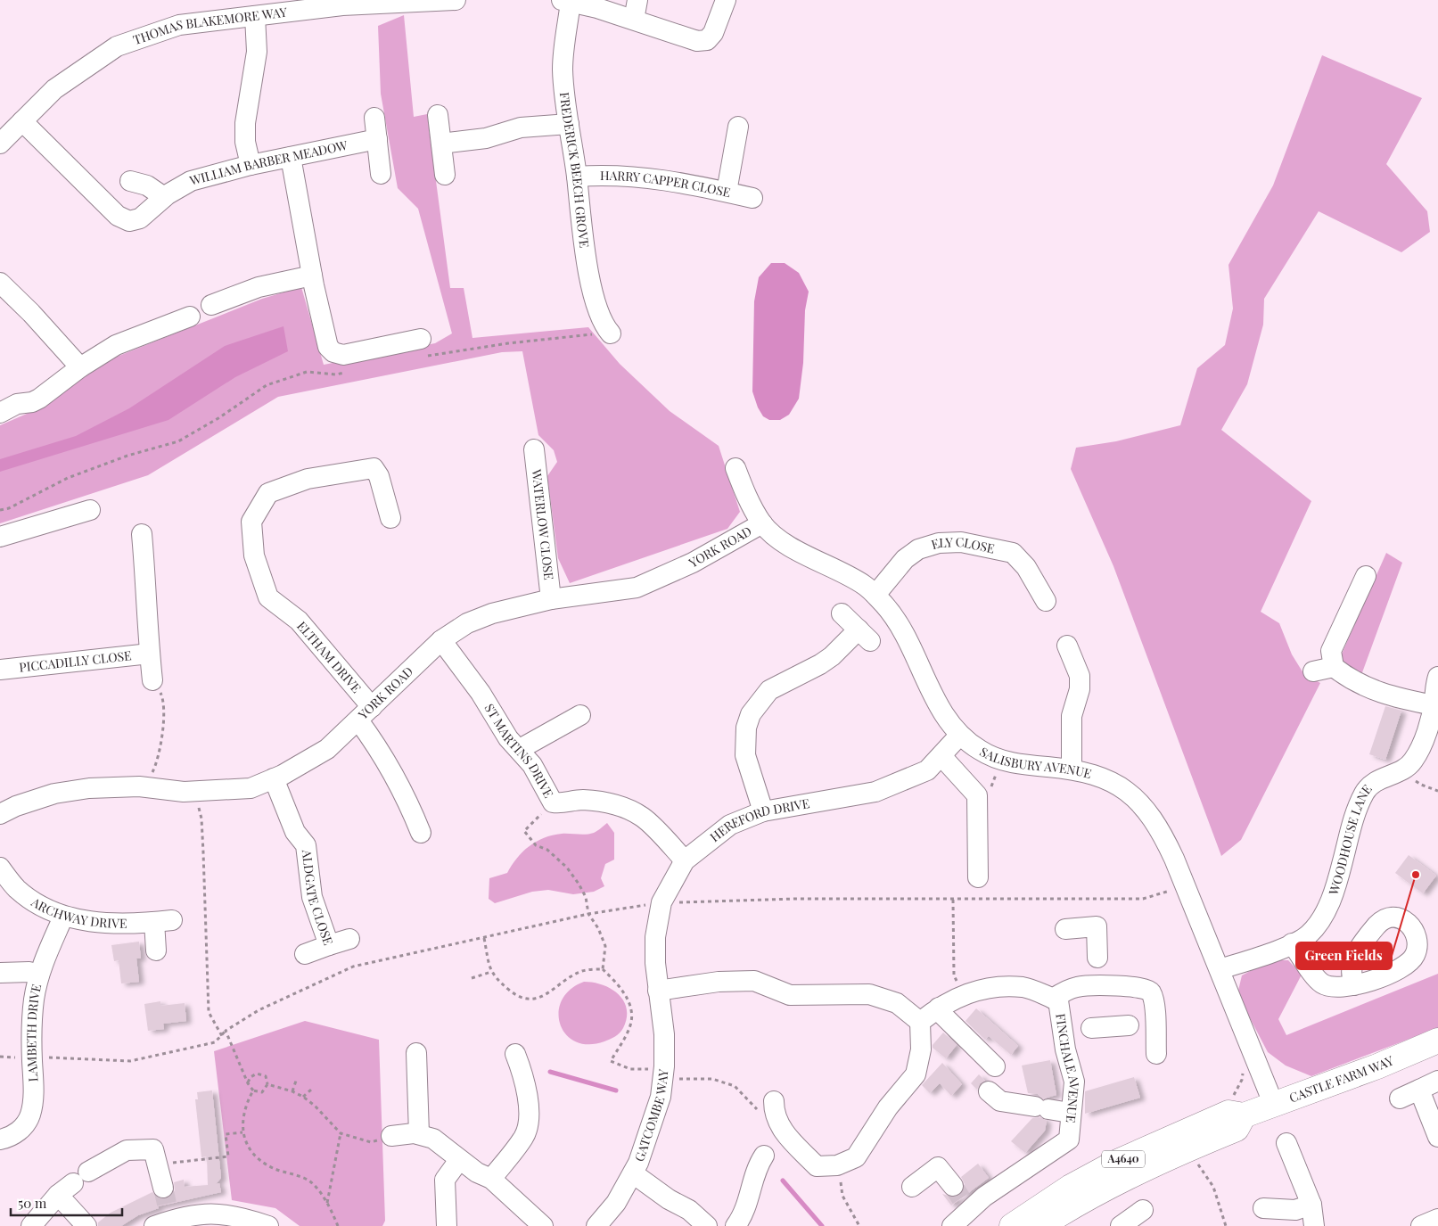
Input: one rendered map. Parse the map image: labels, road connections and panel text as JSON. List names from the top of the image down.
{
  "streets": {
    "main road": ["CASTLE FARM WAY", "A4640"],
    "street": [
      "THOMAS BLAKEMORE WAY",
      "WILLIAM BARBER MEADOW",
      "FREDERICK BEECH GROVE",
      "HARRY CAPPER CLOSE",
      "WATERLOW CLOSE",
      "YORK ROAD",
      "ELY CLOSE",
      "ELTHAM DRIVE",
      "PICCADILLY CLOSE",
      "ST MARTINS DRIVE",
      "SALISBURY AVENUE",
      "HEREFORD DRIVE",
      "WOODHOUSE LANE",
      "ALDGATE CLOSE",
      "ARCHWAY DRIVE",
      "LAMBETH DRIVE",
      "FINCHALE AVENUE",
      "GATCOMBE WAY"
    ]
  },
  "crossings": [
    ["THOMAS BLAKEMORE WAY", "WILLIAM BARBER MEADOW"],
    ["FREDERICK BEECH GROVE", "HARRY CAPPER CLOSE"],
    ["WATERLOW CLOSE", "YORK ROAD"],
    ["YORK ROAD", "ELTHAM DRIVE"],
    ["YORK ROAD", "ST MARTINS DRIVE"],
    ["YORK ROAD", "SALISBURY AVENUE"],
    ["YORK ROAD", "ALDGATE CLOSE"],
    ["ELY CLOSE", "SALISBURY AVENUE"],
    ["ST MARTINS DRIVE", "HEREFORD DRIVE"],
    ["SALISBURY AVENUE", "HEREFORD DRIVE"],
    ["SALISBURY AVENUE", "WOODHOUSE LANE"],
    ["SALISBURY AVENUE", "CASTLE FARM WAY"],
    ["HEREFORD DRIVE", "GATCOMBE WAY"],
    ["ARCHWAY DRIVE", "LAMBETH DRIVE"]
  ],
  "places": ["Green Fields"],
  "scale_bar": "50 m"
}
